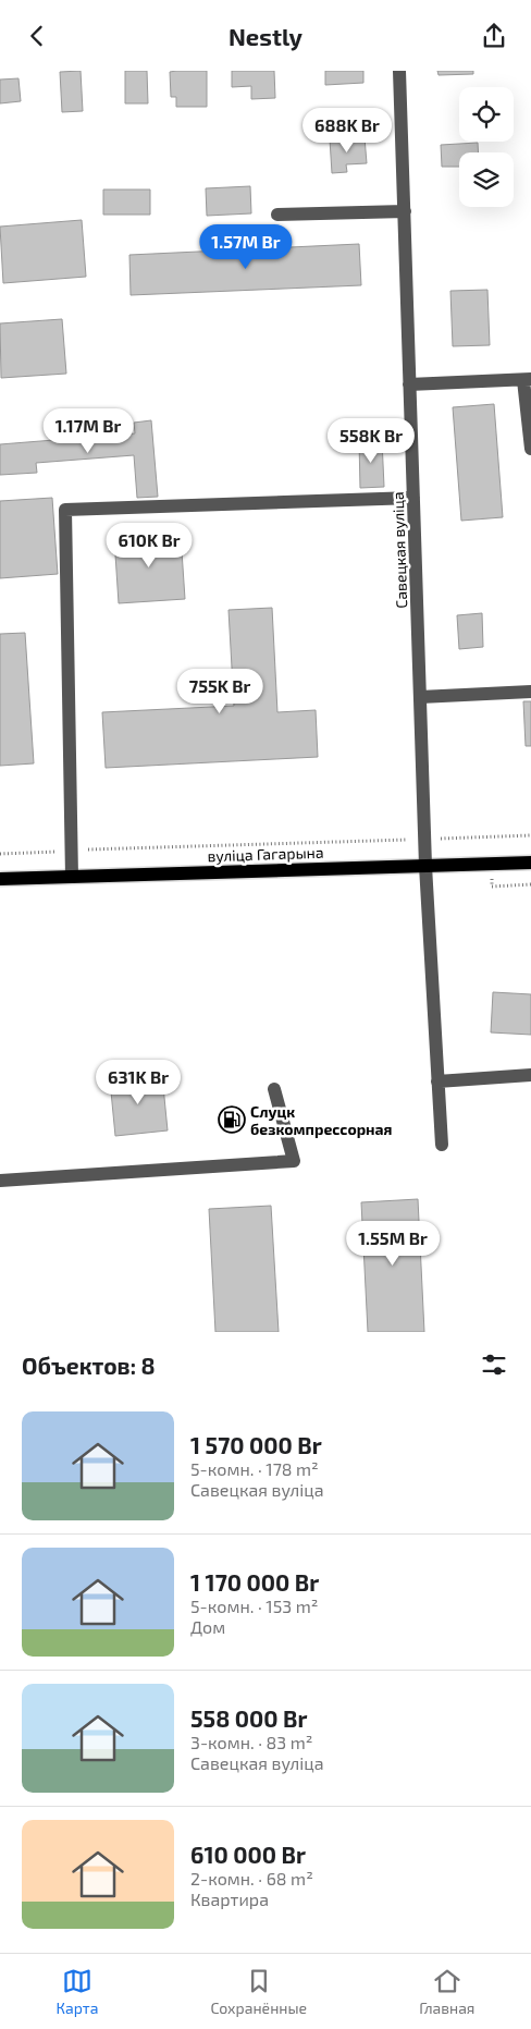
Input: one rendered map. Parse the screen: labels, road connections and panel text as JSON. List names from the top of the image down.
{
  "streets": {
    "main road": ["вуліца Гагарына"],
    "street": ["Савецкая вуліца"]
  },
  "crossings": [
    ["Савецкая вуліца", "вуліца Гагарына"]
  ],
  "places": {
    "fuel station": ["Слуцк безкомпрессорная"]
  },
  "page": {
    "header": "Nestly",
    "price": [
      "688K Br",
      "1.57M Br",
      "1.17M Br",
      "558K Br",
      "610K Br",
      "755K Br",
      "631K Br",
      "1.55M Br"
    ],
    "heading": "Объектов: 8",
    "list": [
      {
        "name": "1 570 000 Br",
        "note": "5-комн. · 178 m² · Савецкая вуліца"
      },
      {
        "name": "1 170 000 Br",
        "note": "5-комн. · 153 m² · Дом"
      },
      {
        "name": "558 000 Br",
        "note": "3-комн. · 83 m² · Савецкая вуліца"
      },
      {
        "name": "610 000 Br",
        "note": "2-комн. · 68 m² · Квартира"
      }
    ],
    "tabs": ["Карта", "Сохранённые", "Главная"]
  }
}
